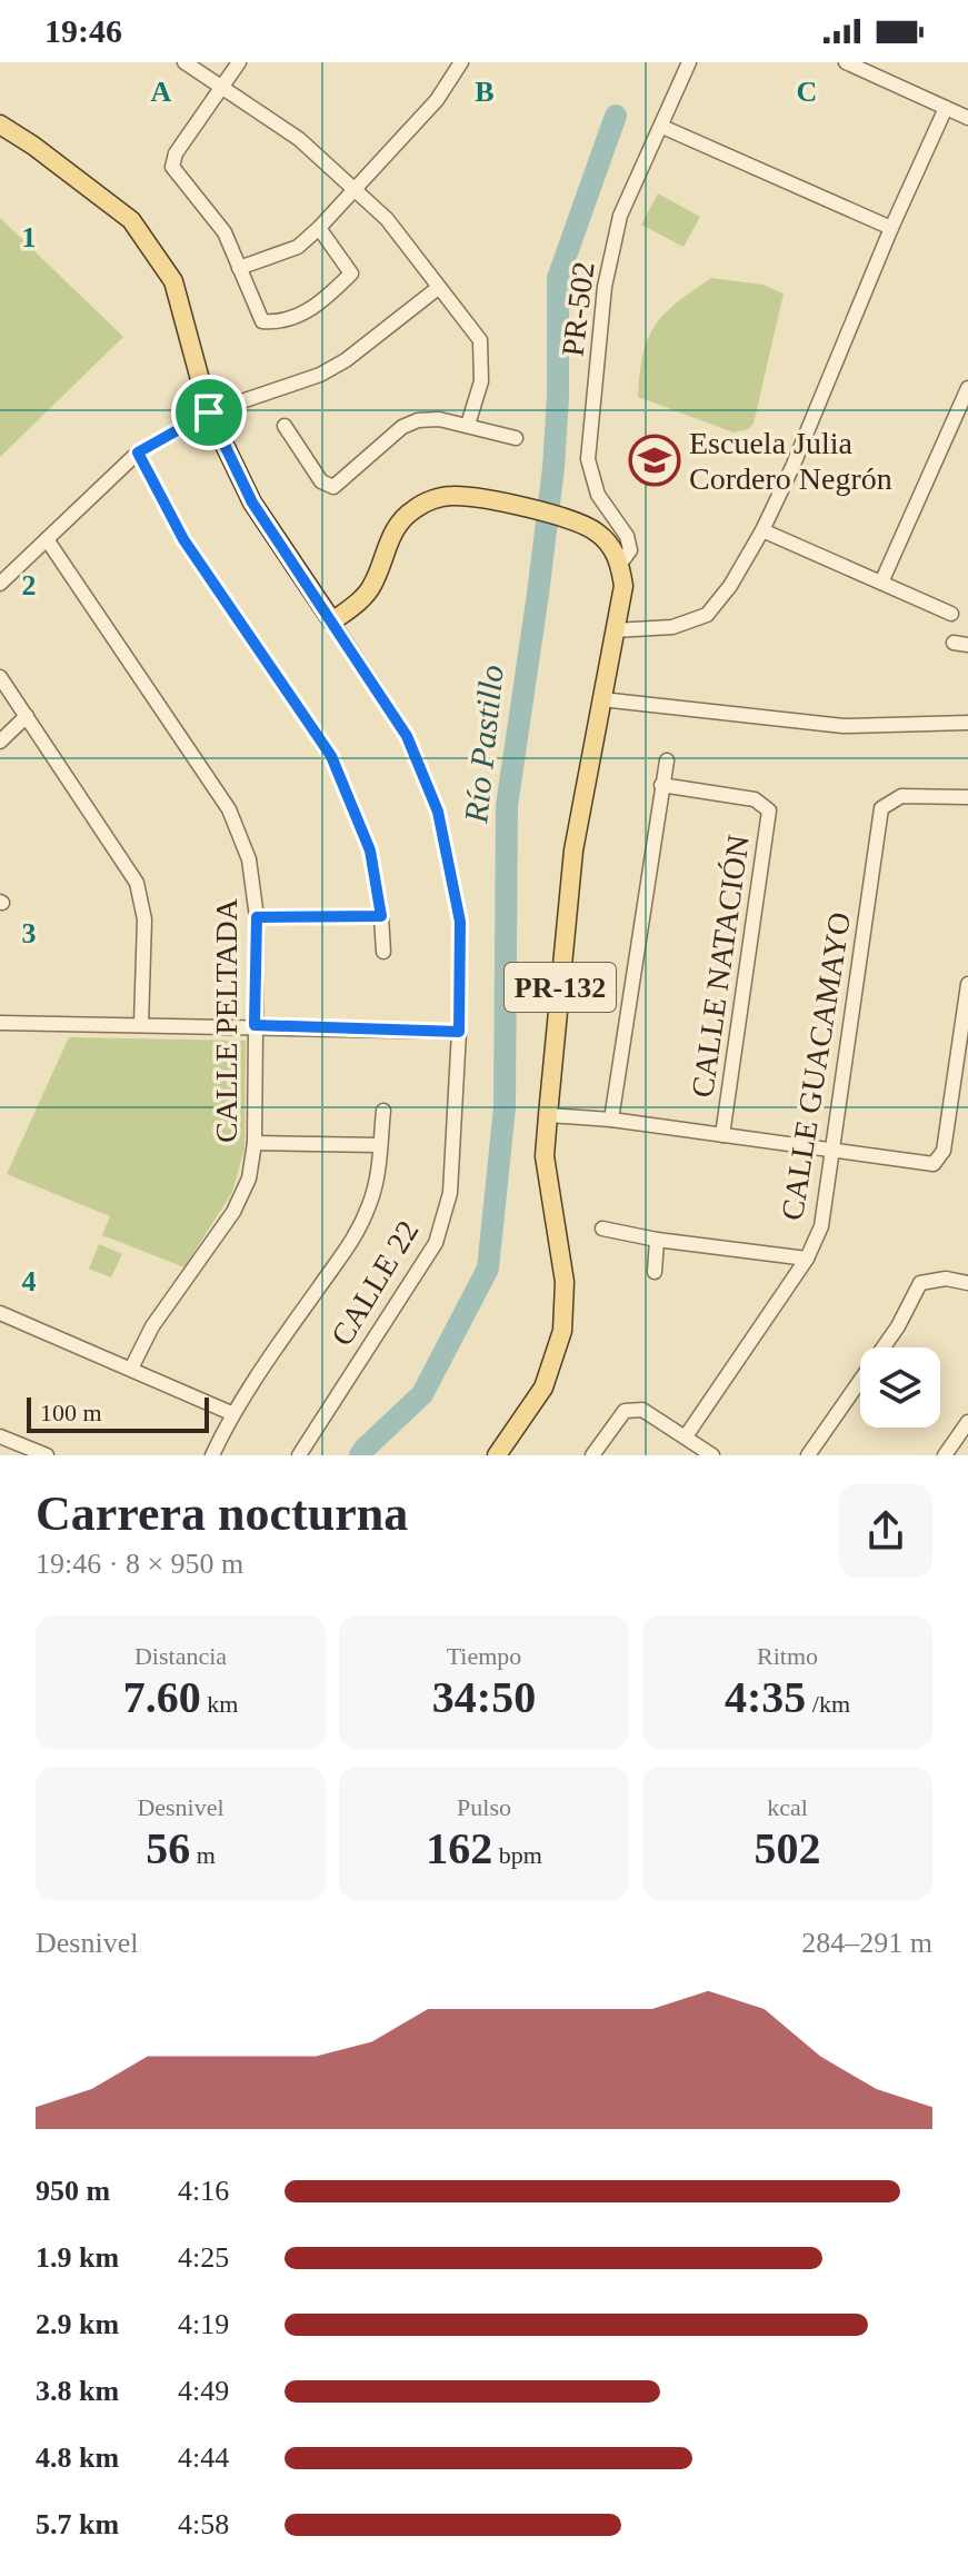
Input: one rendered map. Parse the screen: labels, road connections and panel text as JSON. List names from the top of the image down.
{
  "streets": {
    "main road": ["PR-132"],
    "street": [
      "PR-502",
      "CALLE NATACIÓN",
      "CALLE PELTADA",
      "CALLE GUACAMAYO",
      "CALLE 22"
    ]
  },
  "crossings": [
    ["PR-502", "PR-132"]
  ],
  "water": ["Río Pastillo"],
  "places": {
    "school or university": ["Escuela Julia Cordero Negrón"]
  },
  "scale_bar": "100 m",
  "page": {
    "status": "19:46",
    "scale": "100 m",
    "heading": ["Carrera nocturna", "19:46 · 8 × 950 m"],
    "stats": [
      ["Distancia", "7.60 km"],
      ["Tiempo", "34:50"],
      ["Ritmo", "4:35 /km"],
      ["Desnivel", "56 m"],
      ["Pulso", "162 bpm"],
      ["kcal", "502"]
    ],
    "chart": ["Desnivel", "284–291 m"],
    "list": [
      {
        "name": "950 m",
        "note": "4:16"
      },
      {
        "name": "1.9 km",
        "note": "4:25"
      },
      {
        "name": "2.9 km",
        "note": "4:19"
      },
      {
        "name": "3.8 km",
        "note": "4:49"
      },
      {
        "name": "4.8 km",
        "note": "4:44"
      },
      {
        "name": "5.7 km",
        "note": "4:58"
      }
    ]
  },
  "grid": {
    "columns": ["A", "B", "C"],
    "rows": [
      "1",
      "2",
      "3",
      "4"
    ]
  }
}
